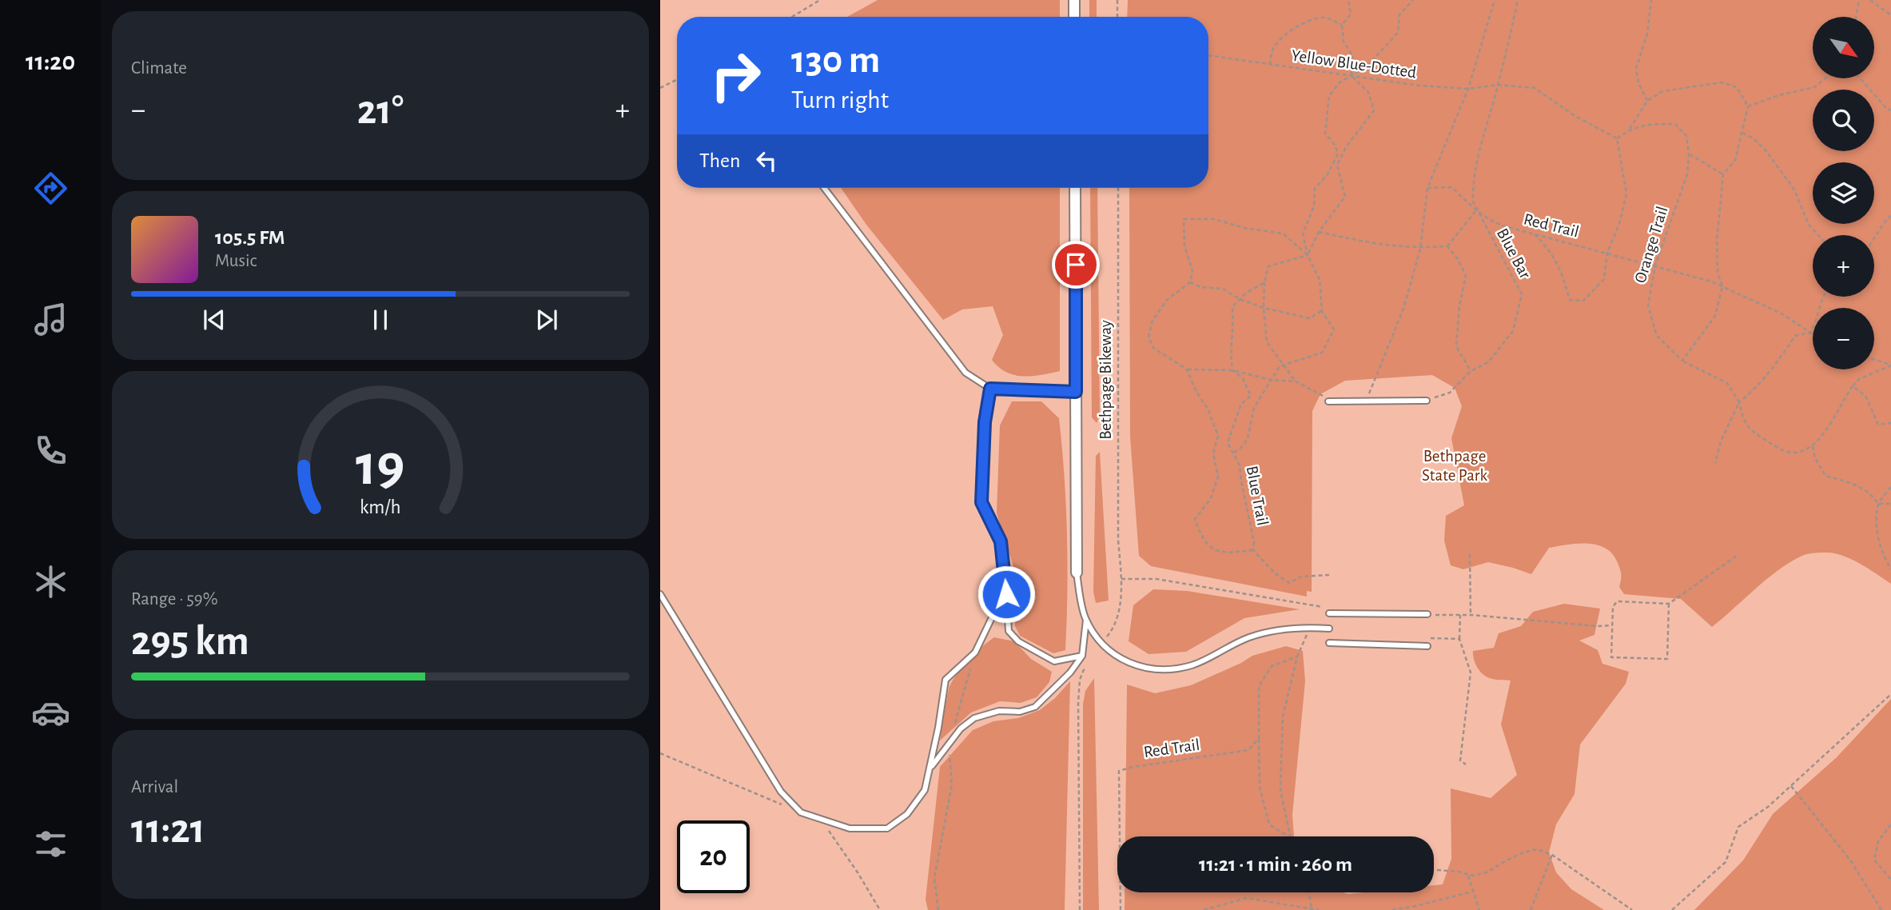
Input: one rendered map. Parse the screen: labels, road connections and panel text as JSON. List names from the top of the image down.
{
  "streets": {
    "path": [
      "Yellow Blue-Dotted",
      "Red Trail",
      "Orange Trail",
      "Blue Bar",
      "Bethpage Bikeway",
      "Blue Trail"
    ]
  },
  "crossings": [
    ["Red Trail", "Orange Trail"],
    ["Red Trail", "Blue Bar"]
  ],
  "parks": ["Bethpage State Park"],
  "north": "bottom right",
  "page": {
    "tabs": "11:20",
    "tile": [
      "Climate",
      ["Range · 59%", "295 km"],
      ["Arrival", "11:21"]
    ],
    "map_buttons": ["+", "−"],
    "turn": ["130 m", "Turn right"],
    "heat": ["−", "21°", "+"],
    "then": "Then",
    "song": ["105.5 FM", "Music"],
    "limit": "20",
    "trip": "11:21 · 1 min · 260 m",
    "gauge": ["19", "km/h"]
  }
}
